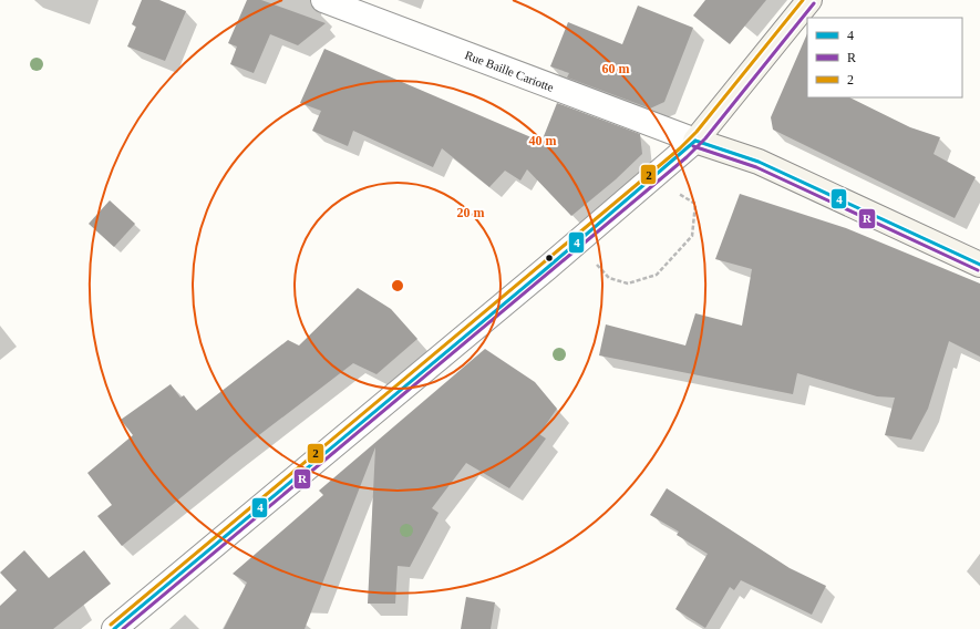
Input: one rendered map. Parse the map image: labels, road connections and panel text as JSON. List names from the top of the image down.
{
  "streets": {
    "street": ["Rue Baille Cariotte"]
  },
  "lines": ["transit line 2", "transit line R", "transit line 4"],
  "legend": ["4", "R", "2"],
  "rings": ["60 m", "40 m", "20 m"]
}
